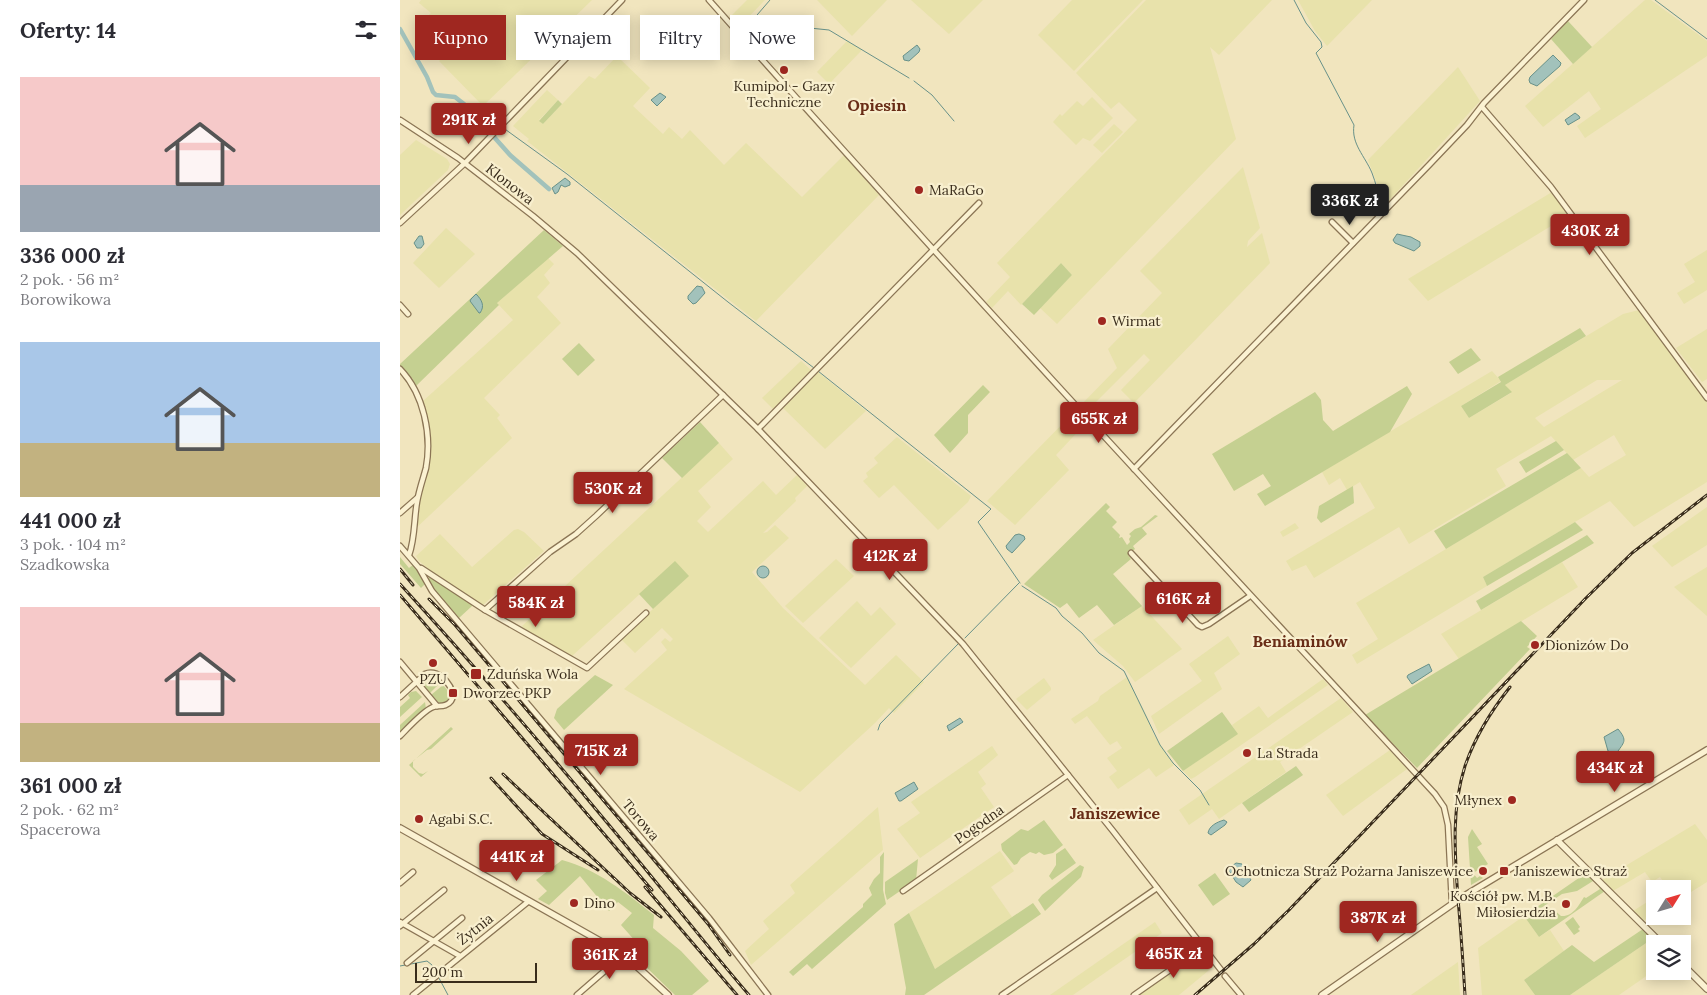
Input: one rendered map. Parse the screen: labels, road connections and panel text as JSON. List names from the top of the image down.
{
  "streets": {
    "street": [
      "Klonowa",
      "Torowa",
      "Pogodna",
      "Żytnia"
    ]
  },
  "crossings": [
    ["Klonowa", "Pogodna"]
  ],
  "districts": ["Opiesin", "Beniaminów", "Janiszewice"],
  "places": {
    "other": [
      "Kumipol - Gazy Techniczne",
      "MaRaGo",
      "Wirmat",
      "Dionizów Do",
      "PZU",
      "La Strada",
      "Młynex",
      "Agabi S.C.",
      "Ochotnicza Straż Pożarna Janiszewice",
      "Dino",
      "Kościół pw. M.B. Miłosierdzia"
    ],
    "transit": ["Zduńska Wola", "Dworzec PKP", "Janiszewice Straż"]
  },
  "scale_bar": "200 m",
  "north": "top right",
  "page": {
    "heading": "Oferty: 14",
    "chip": [
      "Kupno",
      "Wynajem",
      "Filtry",
      "Nowe"
    ],
    "list": [
      {
        "name": "336 000 zł",
        "note": "2 pok. · 56 m² · Borowikowa"
      },
      {
        "name": "441 000 zł",
        "note": "3 pok. · 104 m² · Szadkowska"
      },
      {
        "name": "361 000 zł",
        "note": "2 pok. · 62 m² · Spacerowa"
      }
    ],
    "price": [
      "291K zł",
      "336K zł",
      "430K zł",
      "655K zł",
      "530K zł",
      "412K zł",
      "616K zł",
      "584K zł",
      "715K zł",
      "434K zł",
      "441K zł",
      "387K zł",
      "465K zł",
      "361K zł"
    ],
    "scale": "200 m"
  }
}
